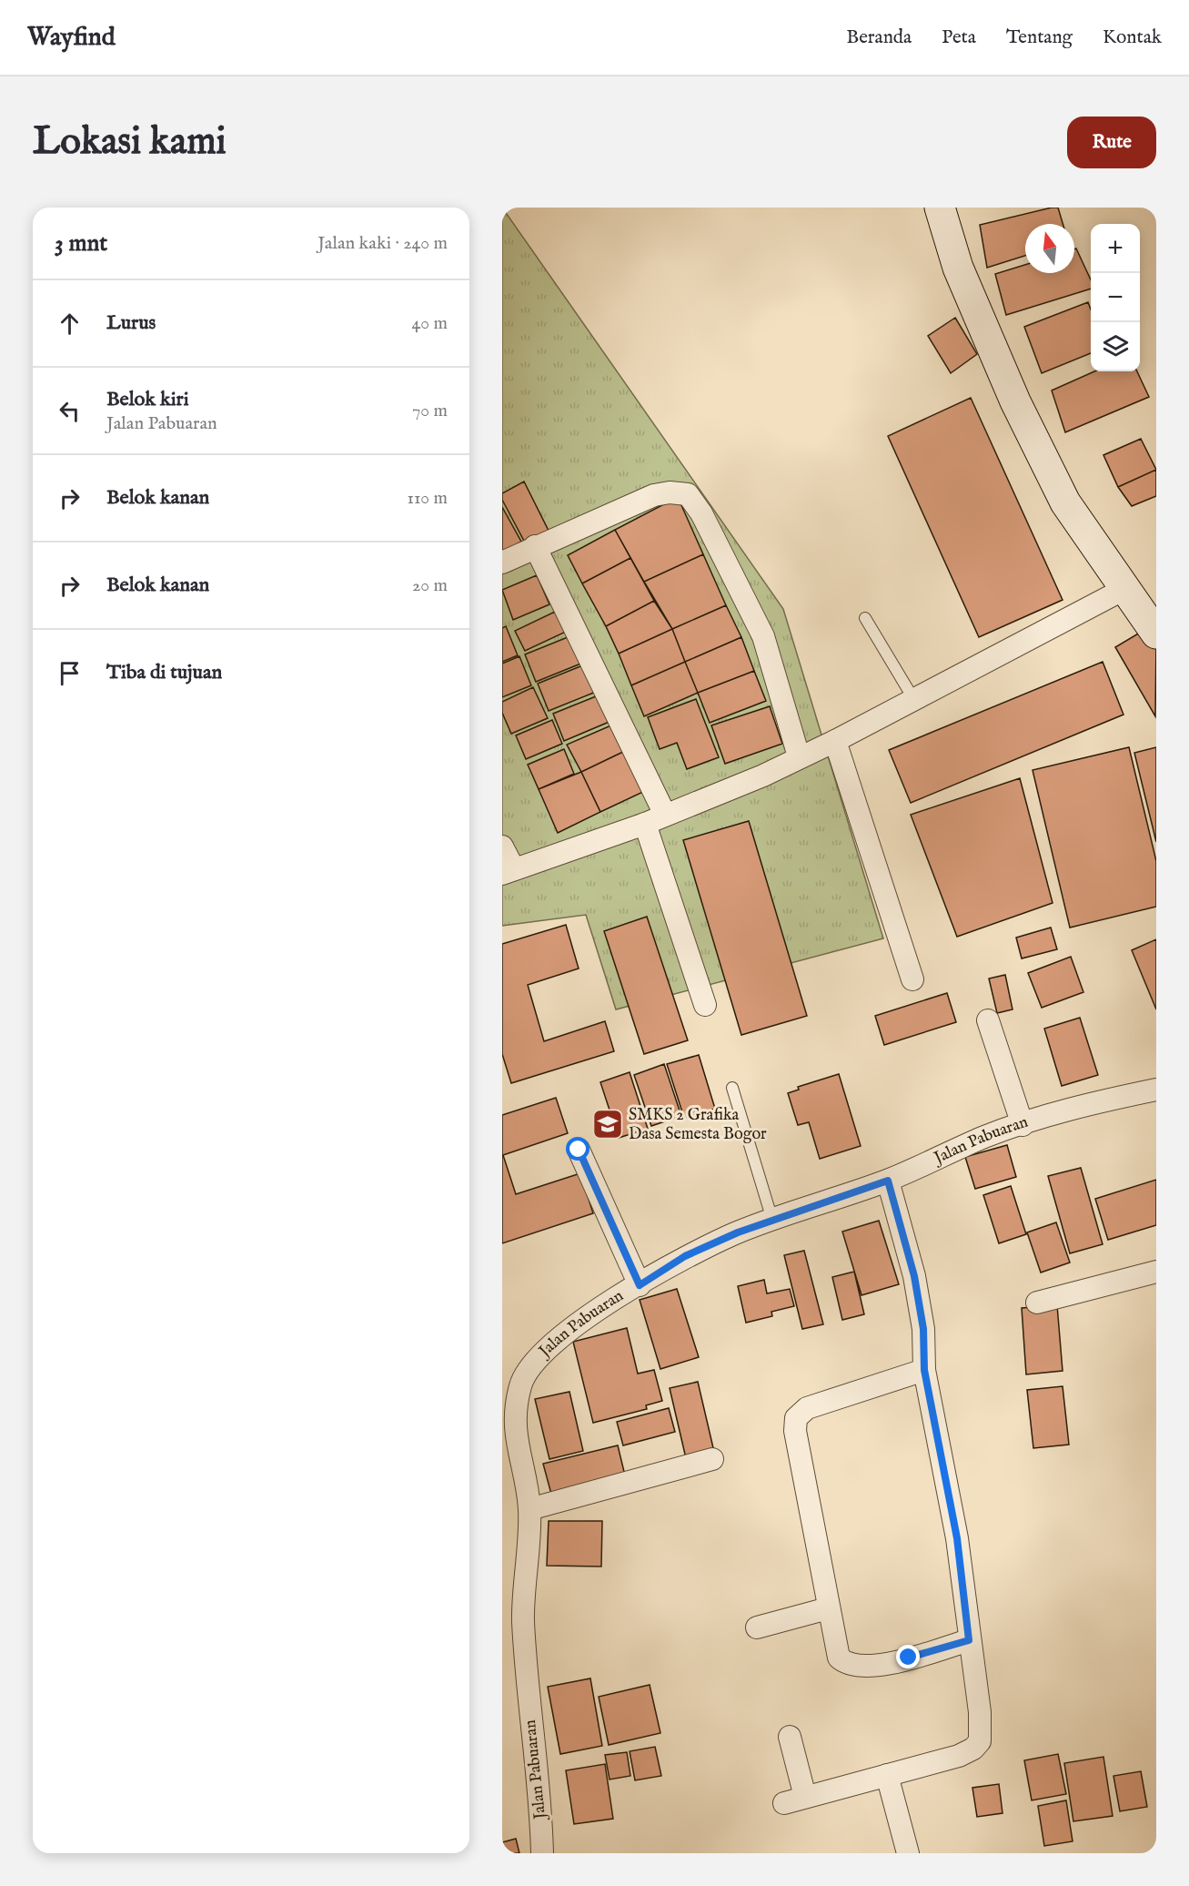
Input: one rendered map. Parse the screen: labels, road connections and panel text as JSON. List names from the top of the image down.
{
  "streets": {
    "street": ["Jalan Pabuaran"]
  },
  "places": {
    "school or university": ["SMKS 2 Grafika Dasa Semesta Bogor"]
  },
  "north": "top",
  "page": {
    "header": "Wayfind",
    "nav": [
      "Beranda",
      "Peta",
      "Tentang",
      "Kontak"
    ],
    "buttons": "Rute",
    "title": "Lokasi kami",
    "heading": ["3 mnt", "Jalan kaki · 240 m"],
    "map_buttons": ["+", "−"],
    "list": [
      ["Lurus", "40 m"],
      ["Belok kiri", "Jalan Pabuaran", "70 m"],
      ["Belok kanan", "110 m"],
      ["Belok kanan", "20 m"],
      "Tiba di tujuan"
    ]
  }
}
